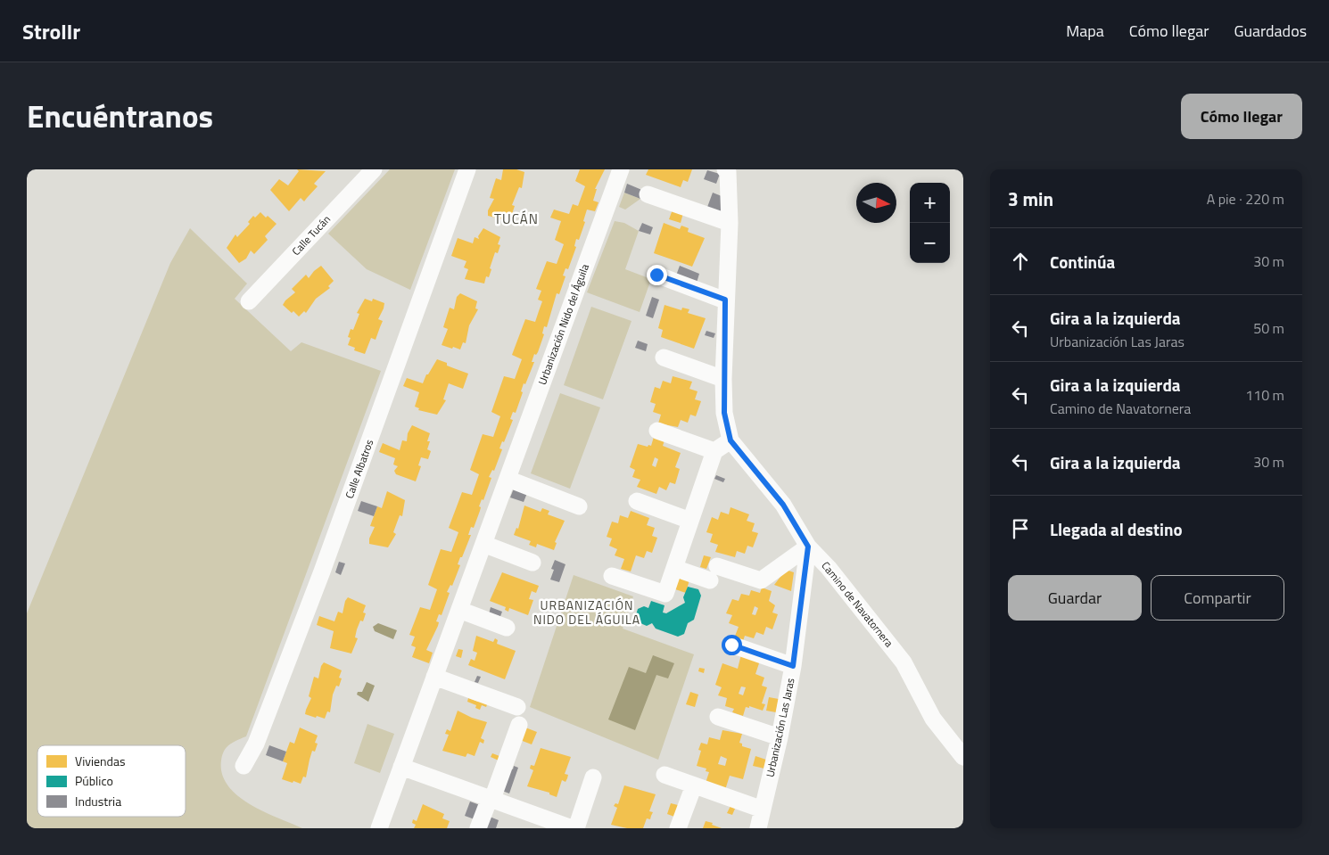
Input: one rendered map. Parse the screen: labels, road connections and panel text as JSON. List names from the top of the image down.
{
  "streets": {
    "street": [
      "Calle Tucán",
      "Urbanización Nido del Águila",
      "Calle Albatros",
      "Camino de Navatornera",
      "Urbanización Las Jaras"
    ]
  },
  "crossings": [
    ["Camino de Navatornera", "Urbanización Las Jaras"]
  ],
  "districts": ["TUCÁN", "URBANIZACIÓN NIDO DEL ÁGUILA"],
  "legend": ["Viviendas", "Público", "Industria"],
  "north": "right",
  "page": {
    "header": "Strollr",
    "nav": ["Mapa", "Cómo llegar", "Guardados"],
    "title": "Encuéntranos",
    "buttons": [
      "Cómo llegar",
      ["Guardar", "Compartir"]
    ],
    "heading": ["3 min", "A pie · 220 m"],
    "map_buttons": ["+", "−"],
    "list": [
      ["Continúa", "30 m"],
      ["Gira a la izquierda", "Urbanización Las Jaras", "50 m"],
      ["Gira a la izquierda", "Camino de Navatornera", "110 m"],
      ["Gira a la izquierda", "30 m"],
      "Llegada al destino"
    ]
  }
}
